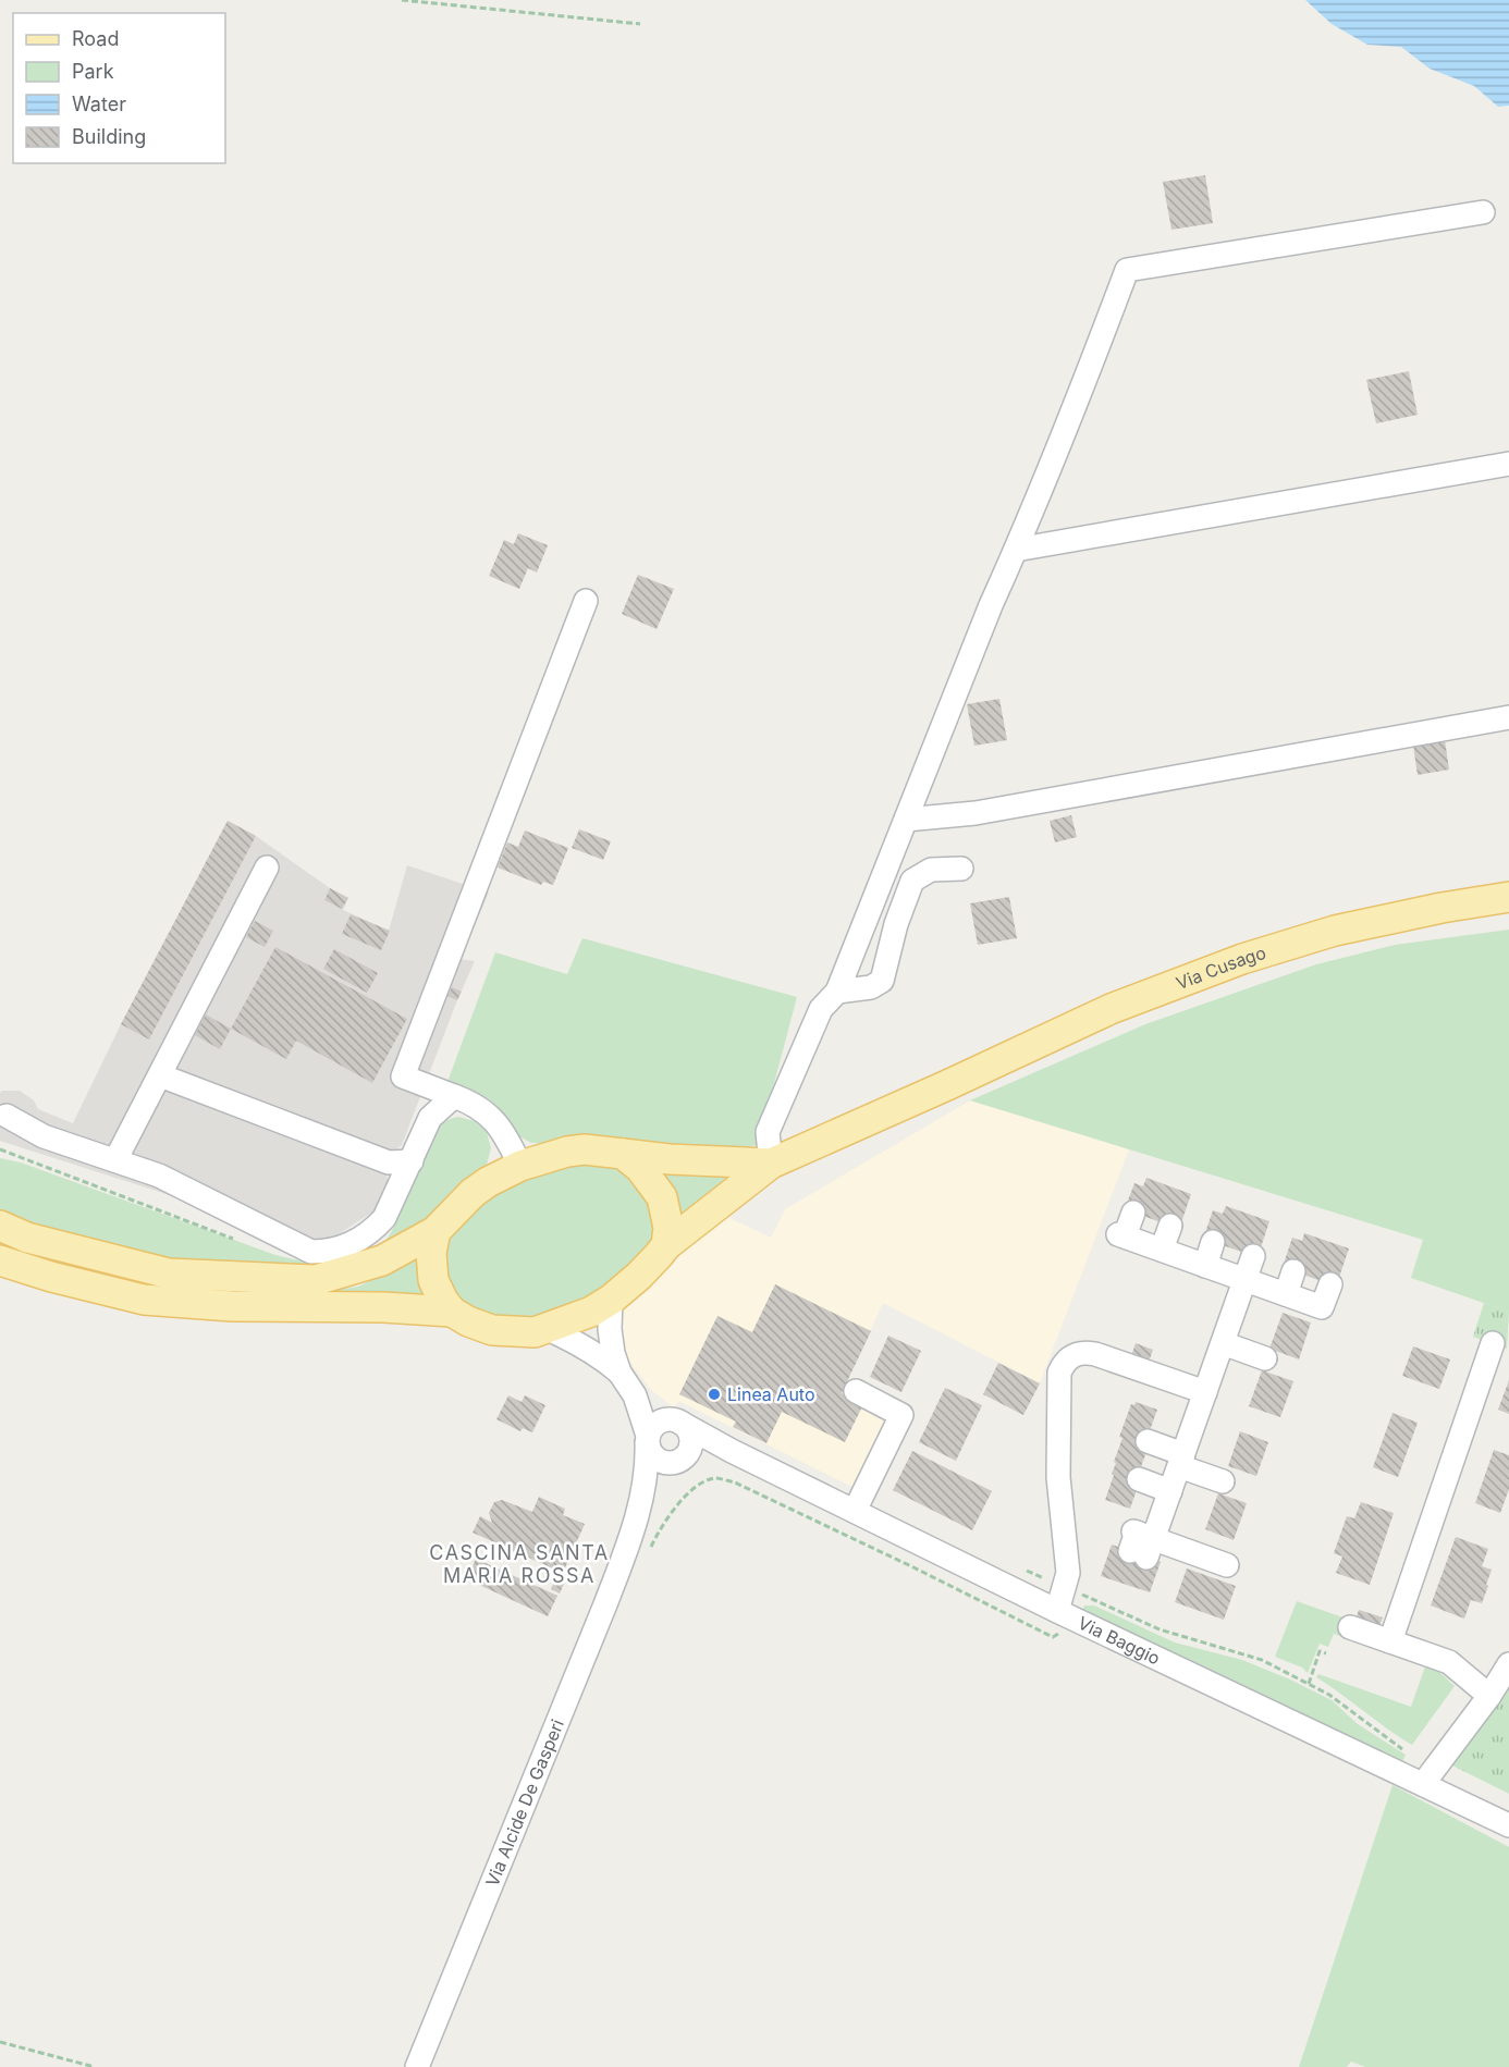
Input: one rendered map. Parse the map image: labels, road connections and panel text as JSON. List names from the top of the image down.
{
  "streets": {
    "main road": ["Via Cusago"],
    "street": ["Via Baggio", "Via Alcide De Gasperi"]
  },
  "crossings": [
    ["Via Baggio", "Via Alcide De Gasperi"]
  ],
  "districts": ["CASCINA SANTA MARIA ROSSA"],
  "places": ["Linea Auto"],
  "legend": [
    "Road",
    "Park",
    "Water",
    "Building"
  ]
}
